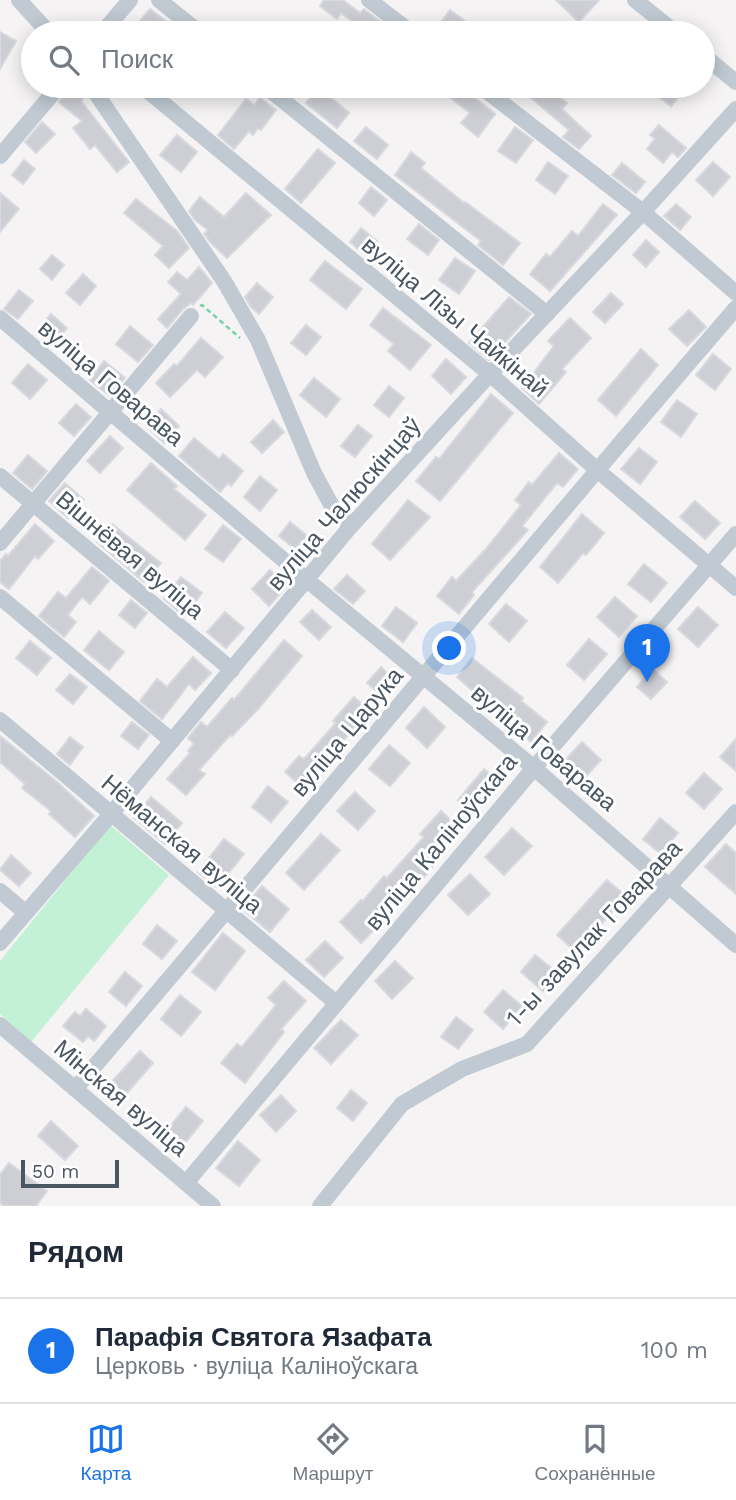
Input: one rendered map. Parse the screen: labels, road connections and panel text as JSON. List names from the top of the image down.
{
  "streets": {
    "street": [
      "вуліца Лізы Чайкінай",
      "вуліца Говарава",
      "вуліца Чалюскінцаў",
      "Вішнёвая вуліца",
      "вуліца Царука",
      "вуліца Каліноўскага",
      "Нёманская вуліца",
      "1-ы завулак Говарава",
      "Мінская вуліца"
    ]
  },
  "crossings": [
    ["вуліца Лізы Чайкінай", "вуліца Чалюскінцаў"],
    ["вуліца Лізы Чайкінай", "вуліца Царука"],
    ["вуліца Лізы Чайкінай", "вуліца Каліноўскага"],
    ["вуліца Говарава", "вуліца Чалюскінцаў"],
    ["вуліца Говарава", "вуліца Царука"],
    ["вуліца Говарава", "вуліца Каліноўскага"],
    ["вуліца Говарава", "1-ы завулак Говарава"],
    ["вуліца Чалюскінцаў", "Вішнёвая вуліца"],
    ["вуліца Чалюскінцаў", "Нёманская вуліца"],
    ["вуліца Царука", "Нёманская вуліца"],
    ["вуліца Царука", "Мінская вуліца"],
    ["вуліца Каліноўскага", "Нёманская вуліца"],
    ["вуліца Каліноўскага", "Мінская вуліца"]
  ],
  "scale_bar": "50 m",
  "page": {
    "search": "Поиск",
    "pins": "1",
    "scale": "50 m",
    "heading": "Рядом",
    "list": [
      {
        "mark": "1",
        "name": "Парафія Святога Язафата",
        "note": "Церковь · вуліца Каліноўскага",
        "value": "100 m"
      }
    ],
    "nav": ["Карта", "Маршрут", "Сохранённые"]
  }
}
